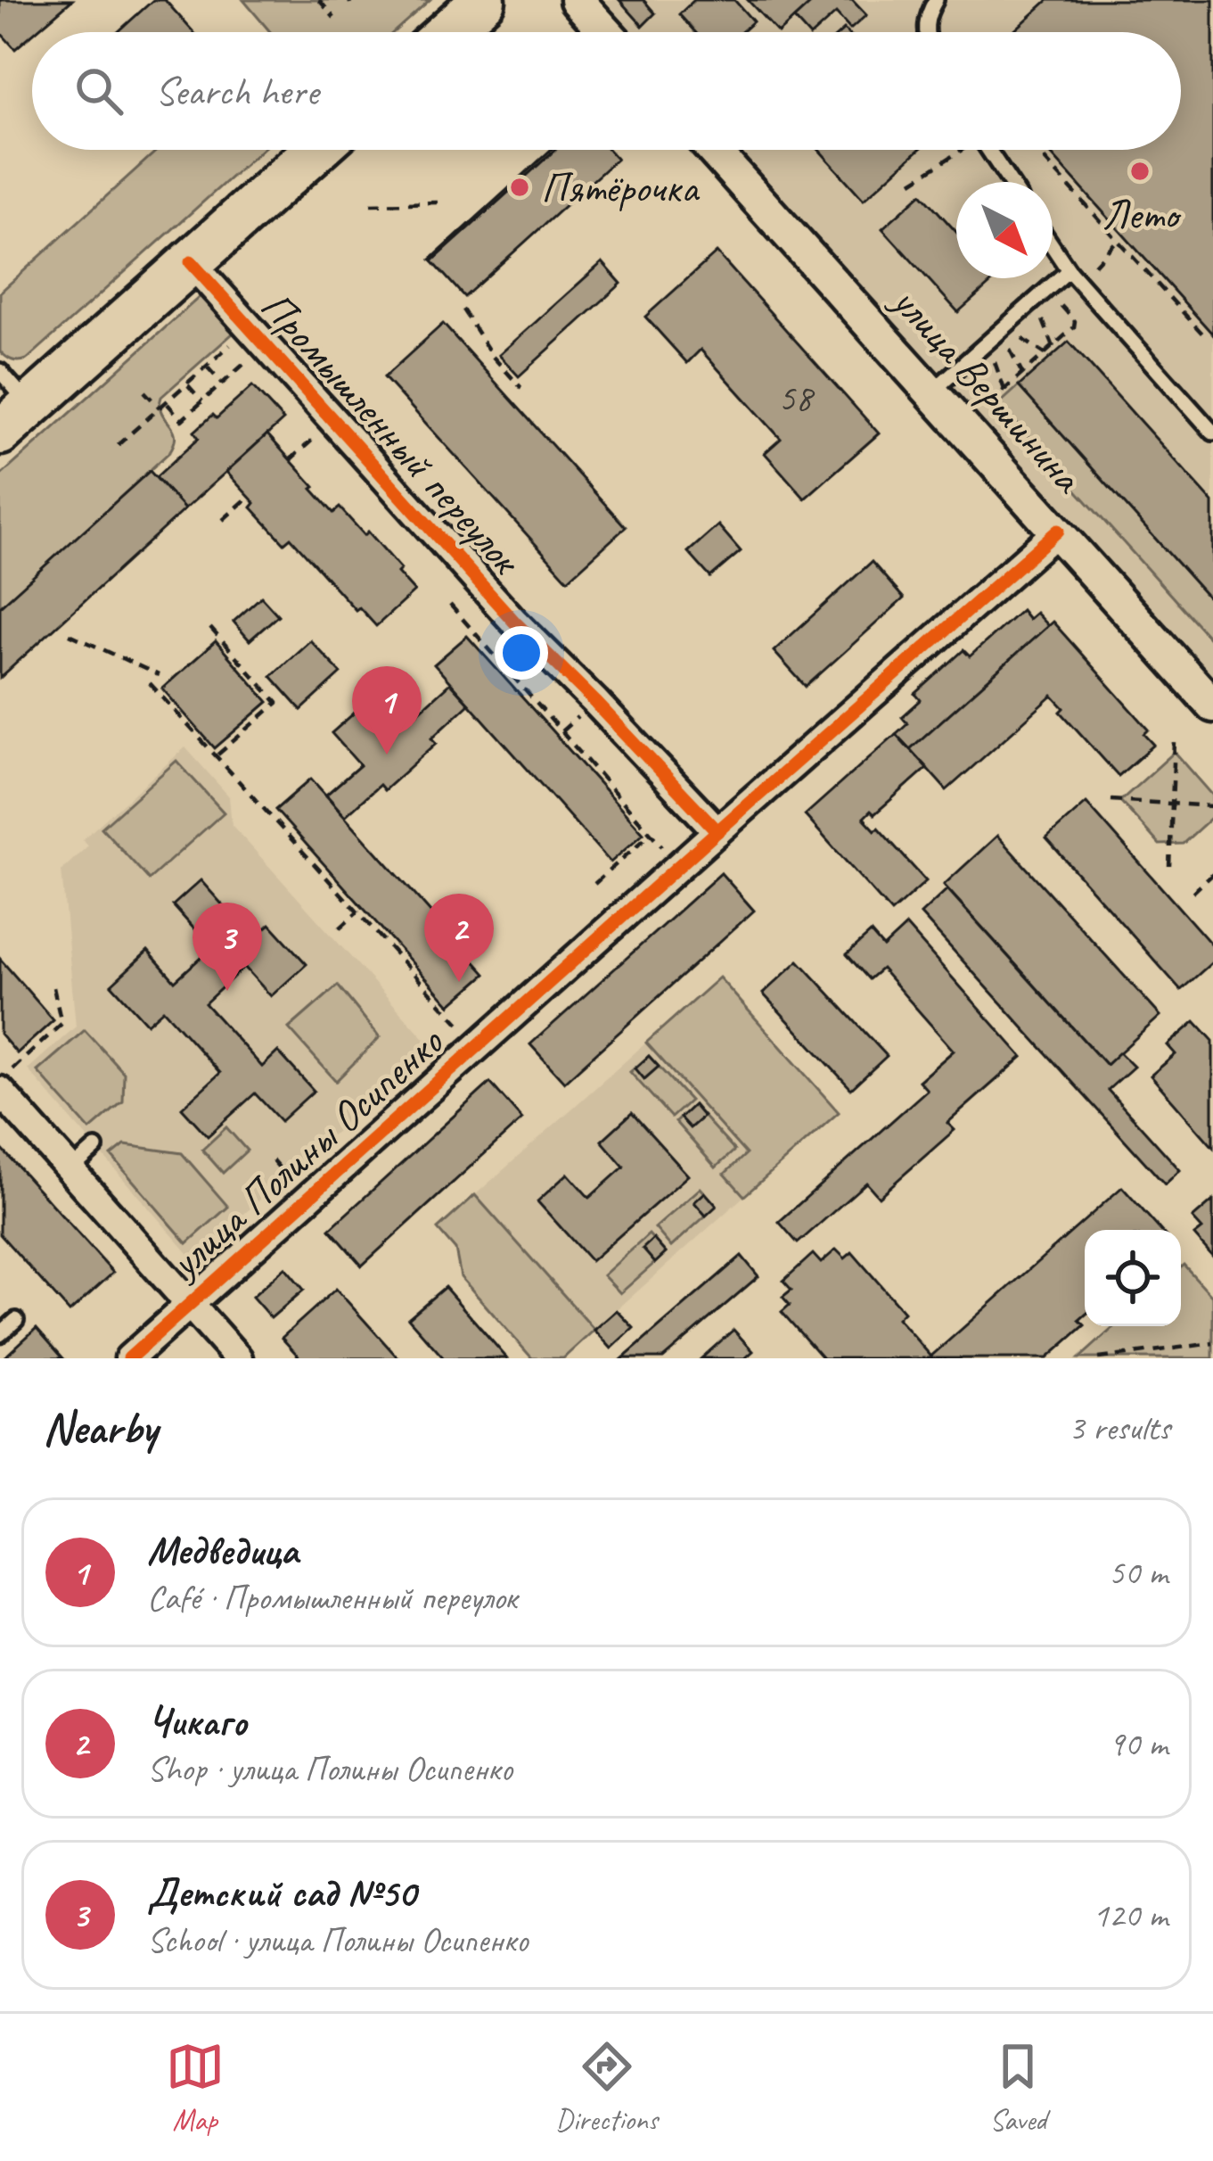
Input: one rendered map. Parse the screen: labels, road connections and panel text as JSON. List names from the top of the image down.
{
  "streets": {
    "street": ["улица Вершинина", "Промышленный переулок", "улица Полины Осипенко"]
  },
  "crossings": [
    ["улица Вершинина", "улица Полины Осипенко"],
    ["Промышленный переулок", "улица Полины Осипенко"]
  ],
  "places": ["Лето", "Пятёрочка"],
  "house_numbers": ["58"],
  "north": "bottom right",
  "page": {
    "search": "Search here",
    "pins": ["1", "2", "3"],
    "heading": ["Nearby", "3 results"],
    "list": [
      {
        "mark": "1",
        "name": "Медведица",
        "note": "Café · Промышленный переулок",
        "value": "50 m"
      },
      {
        "mark": "2",
        "name": "Чикаго",
        "note": "Shop · улица Полины Осипенко",
        "value": "90 m"
      },
      {
        "mark": "3",
        "name": "Детский сад №50",
        "note": "School · улица Полины Осипенко",
        "value": "120 m"
      }
    ],
    "nav": ["Map", "Directions", "Saved"]
  }
}
